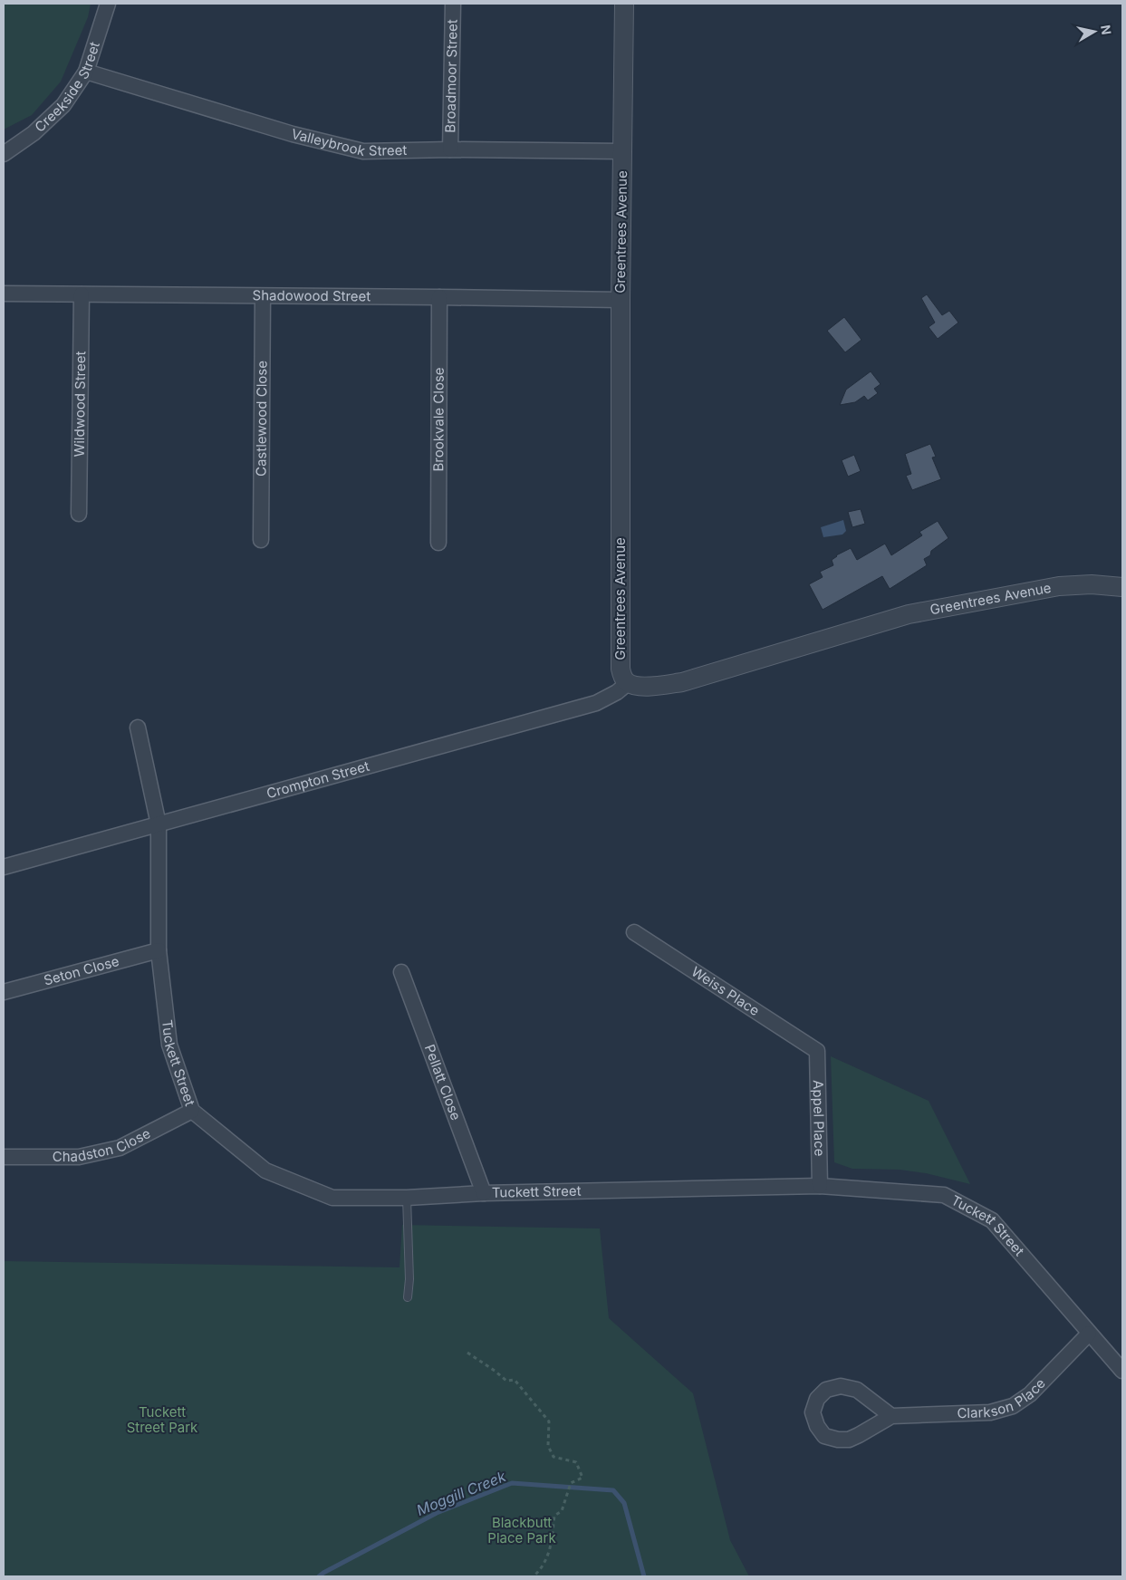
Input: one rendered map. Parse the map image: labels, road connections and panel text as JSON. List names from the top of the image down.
{
  "streets": {
    "street": [
      "Broadmoor Street",
      "Creekside Street",
      "Valleybrook Street",
      "Greentrees Avenue",
      "Shadowood Street",
      "Wildwood Street",
      "Castlewood Close",
      "Brookvale Close",
      "Crompton Street",
      "Seton Close",
      "Weiss Place",
      "Tuckett Street",
      "Pellatt Close",
      "Appel Place",
      "Chadston Close",
      "Clarkson Place"
    ]
  },
  "crossings": [
    ["Broadmoor Street", "Valleybrook Street"],
    ["Creekside Street", "Valleybrook Street"],
    ["Valleybrook Street", "Greentrees Avenue"],
    ["Greentrees Avenue", "Shadowood Street"],
    ["Greentrees Avenue", "Crompton Street"],
    ["Shadowood Street", "Wildwood Street"],
    ["Shadowood Street", "Castlewood Close"],
    ["Shadowood Street", "Brookvale Close"],
    ["Crompton Street", "Tuckett Street"],
    ["Seton Close", "Tuckett Street"],
    ["Weiss Place", "Appel Place"],
    ["Tuckett Street", "Pellatt Close"],
    ["Tuckett Street", "Appel Place"],
    ["Tuckett Street", "Chadston Close"],
    ["Tuckett Street", "Clarkson Place"]
  ],
  "water": ["Moggill Creek"],
  "parks": ["Tuckett Street Park", "Blackbutt Place Park"],
  "north": "right"
}
